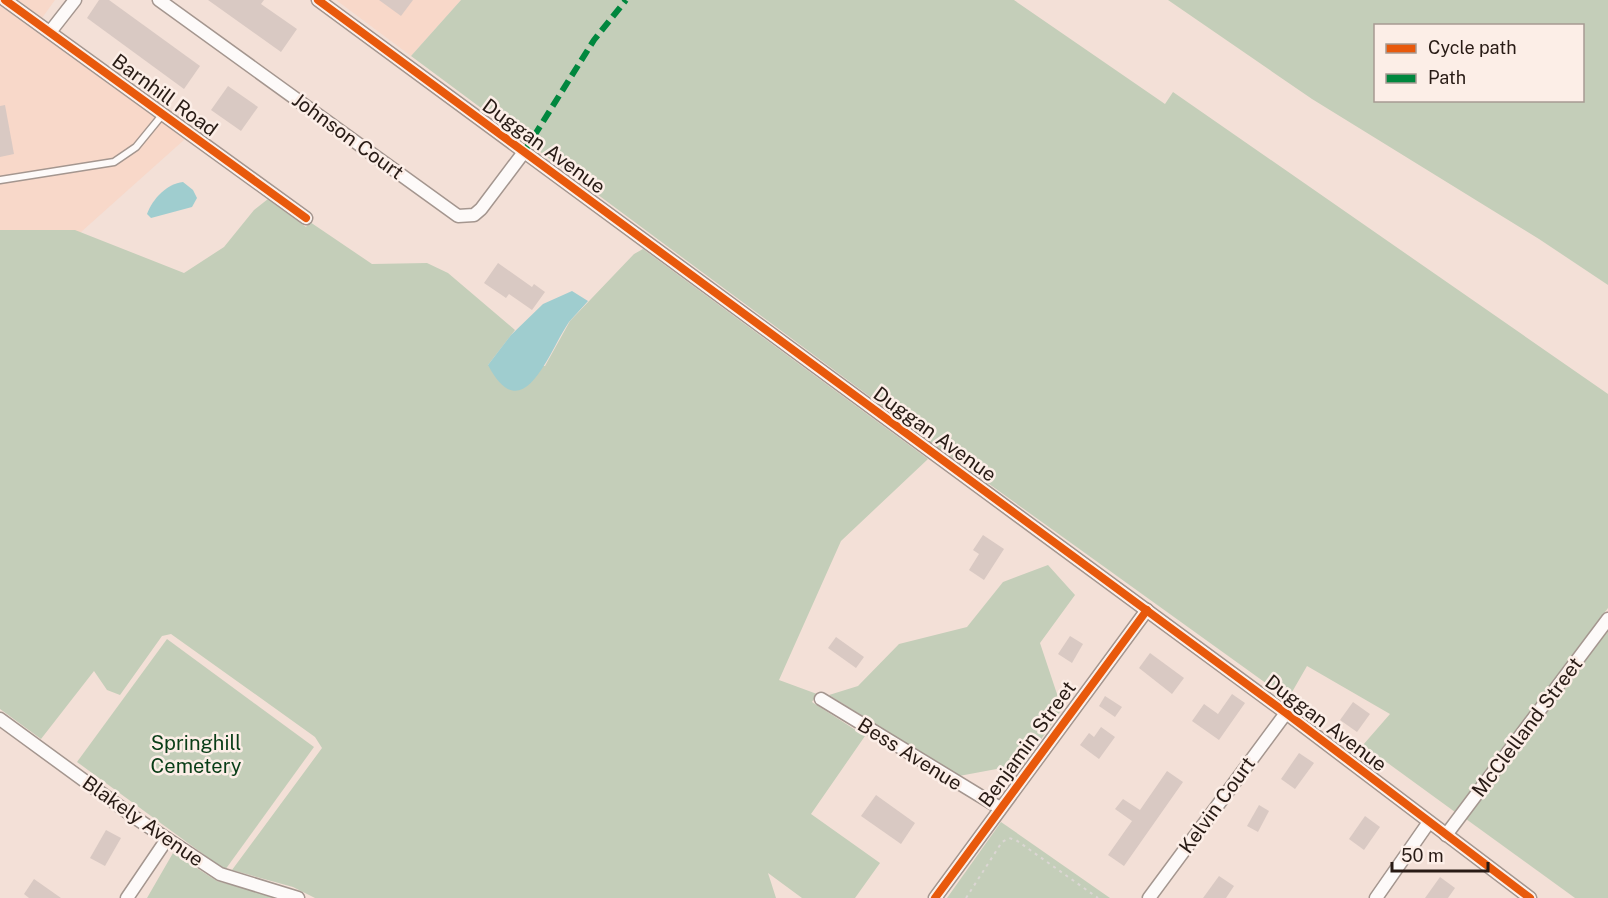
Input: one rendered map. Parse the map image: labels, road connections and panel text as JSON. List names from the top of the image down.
{
  "streets": {
    "street": [
      "Barnhill Road",
      "Johnson Court",
      "Duggan Avenue",
      "McClelland Street",
      "Benjamin Street",
      "Bess Avenue",
      "Kelvin Court",
      "Blakely Avenue"
    ]
  },
  "crossings": [
    ["Johnson Court", "Duggan Avenue"],
    ["Duggan Avenue", "McClelland Street"],
    ["Duggan Avenue", "Benjamin Street"],
    ["Duggan Avenue", "Kelvin Court"],
    ["Benjamin Street", "Bess Avenue"]
  ],
  "parks": ["Springhill Cemetery"],
  "legend": ["Cycle path", "Path"],
  "scale_bar": "50 m"
}
